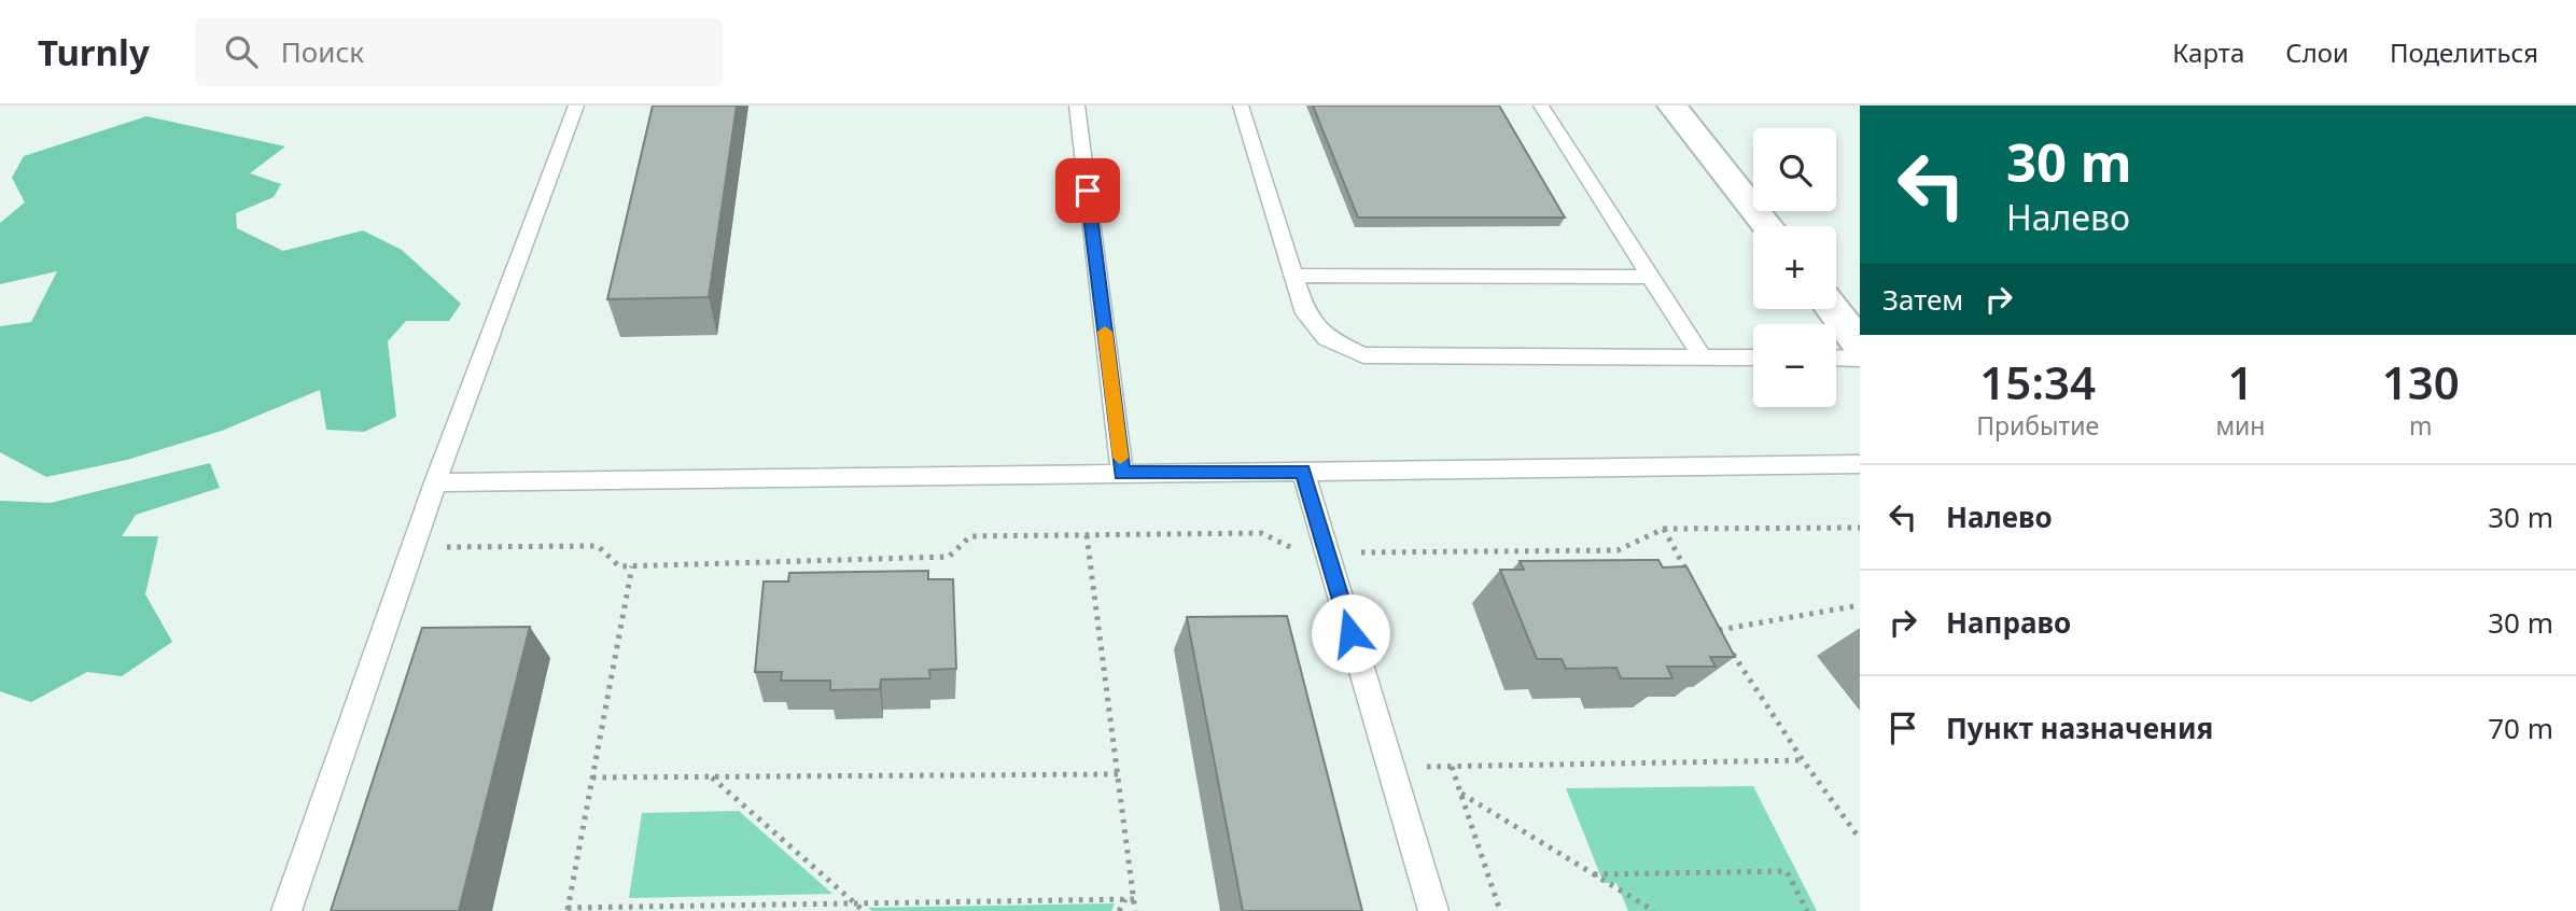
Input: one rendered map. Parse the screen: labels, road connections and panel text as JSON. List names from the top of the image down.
{
  "page": {
    "header": "Turnly",
    "search": "Поиск",
    "nav": ["Карта", "Слои", "Поделиться"],
    "turn": ["30 m", "Налево"],
    "map_buttons": ["+", "−"],
    "then": "Затем",
    "eta": [
      "15:34",
      "Прибытие",
      "1",
      "мин",
      "130",
      "m"
    ],
    "list": [
      {
        "name": "Налево",
        "value": "30 m"
      },
      {
        "name": "Направо",
        "value": "30 m"
      },
      {
        "name": "Пункт назначения",
        "value": "70 m"
      }
    ]
  }
}
